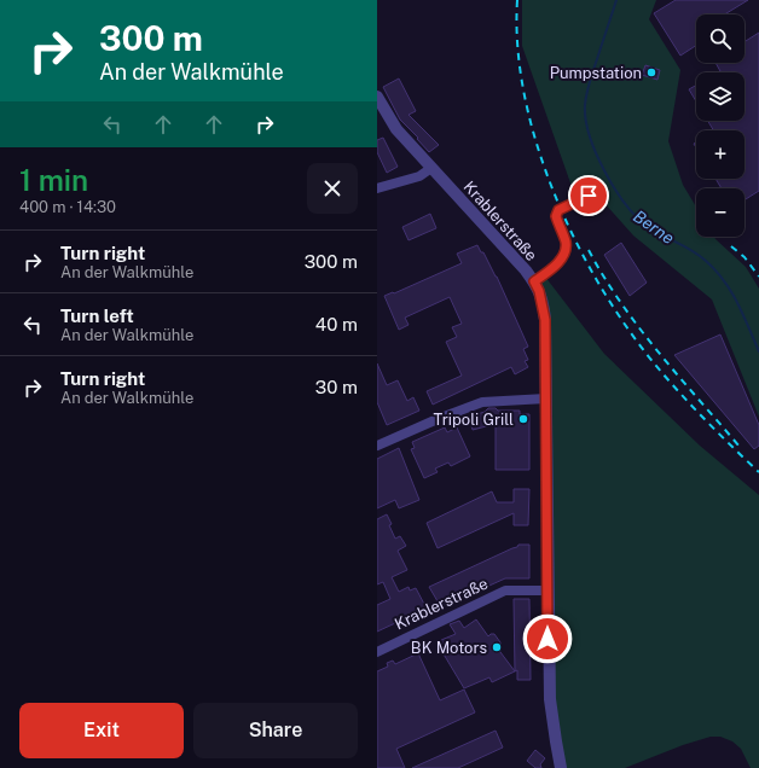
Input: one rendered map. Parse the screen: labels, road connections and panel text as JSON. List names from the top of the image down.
{
  "streets": {
    "street": ["Krablerstraße"]
  },
  "water": ["Berne"],
  "places": ["Pumpstation", "Tripoli Grill", "BK Motors"],
  "page": {
    "turn": ["300 m", "An der Walkmühle"],
    "map_buttons": ["+", "−"],
    "heading": ["1 min", "400 m · 14:30"],
    "list": [
      {
        "name": "Turn right",
        "note": "An der Walkmühle",
        "value": "300 m"
      },
      {
        "name": "Turn left",
        "note": "An der Walkmühle",
        "value": "40 m"
      },
      {
        "name": "Turn right",
        "note": "An der Walkmühle",
        "value": "30 m"
      }
    ],
    "buttons": ["Exit", "Share"]
  }
}
